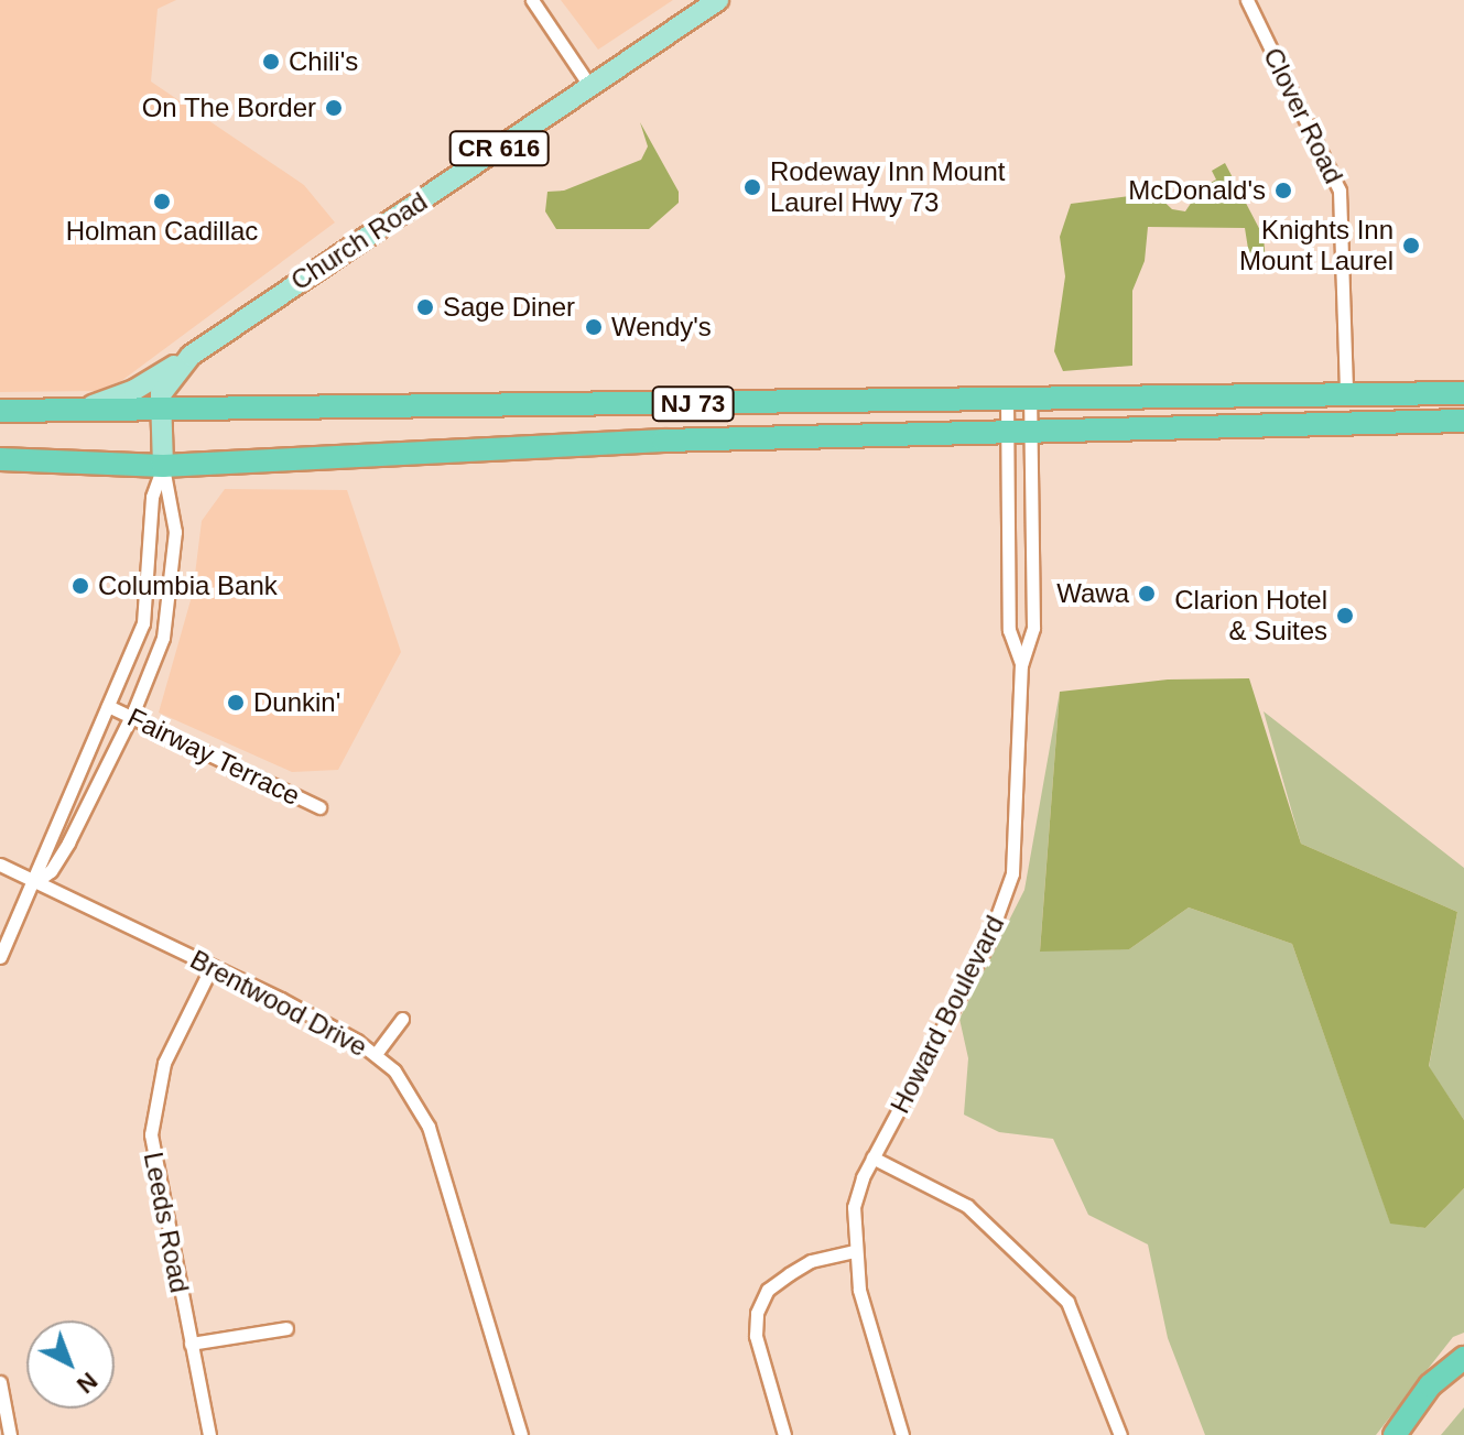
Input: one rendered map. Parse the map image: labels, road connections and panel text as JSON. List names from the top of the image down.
{
  "streets": {
    "highway": ["NJ 73"],
    "main road": ["CR 616", "Church Road"],
    "street": [
      "Clover Road",
      "Fairway Terrace",
      "Brentwood Drive",
      "Howard Boulevard",
      "Leeds Road"
    ]
  },
  "crossings": [
    ["Clover Road", "NJ 73"],
    ["CR 616", "Church Road"],
    ["CR 616", "NJ 73"],
    ["Church Road", "NJ 73"],
    ["NJ 73", "Howard Boulevard"],
    ["Brentwood Drive", "Leeds Road"]
  ],
  "places": [
    "Chili's",
    "On The Border",
    "Rodeway Inn Mount Laurel Hwy 73",
    "McDonald's",
    "Holman Cadillac",
    "Knights Inn Mount Laurel",
    "Sage Diner",
    "Wendy's",
    "Columbia Bank",
    "Wawa",
    "Clarion Hotel & Suites",
    "Dunkin'"
  ],
  "north": "bottom right"
}
